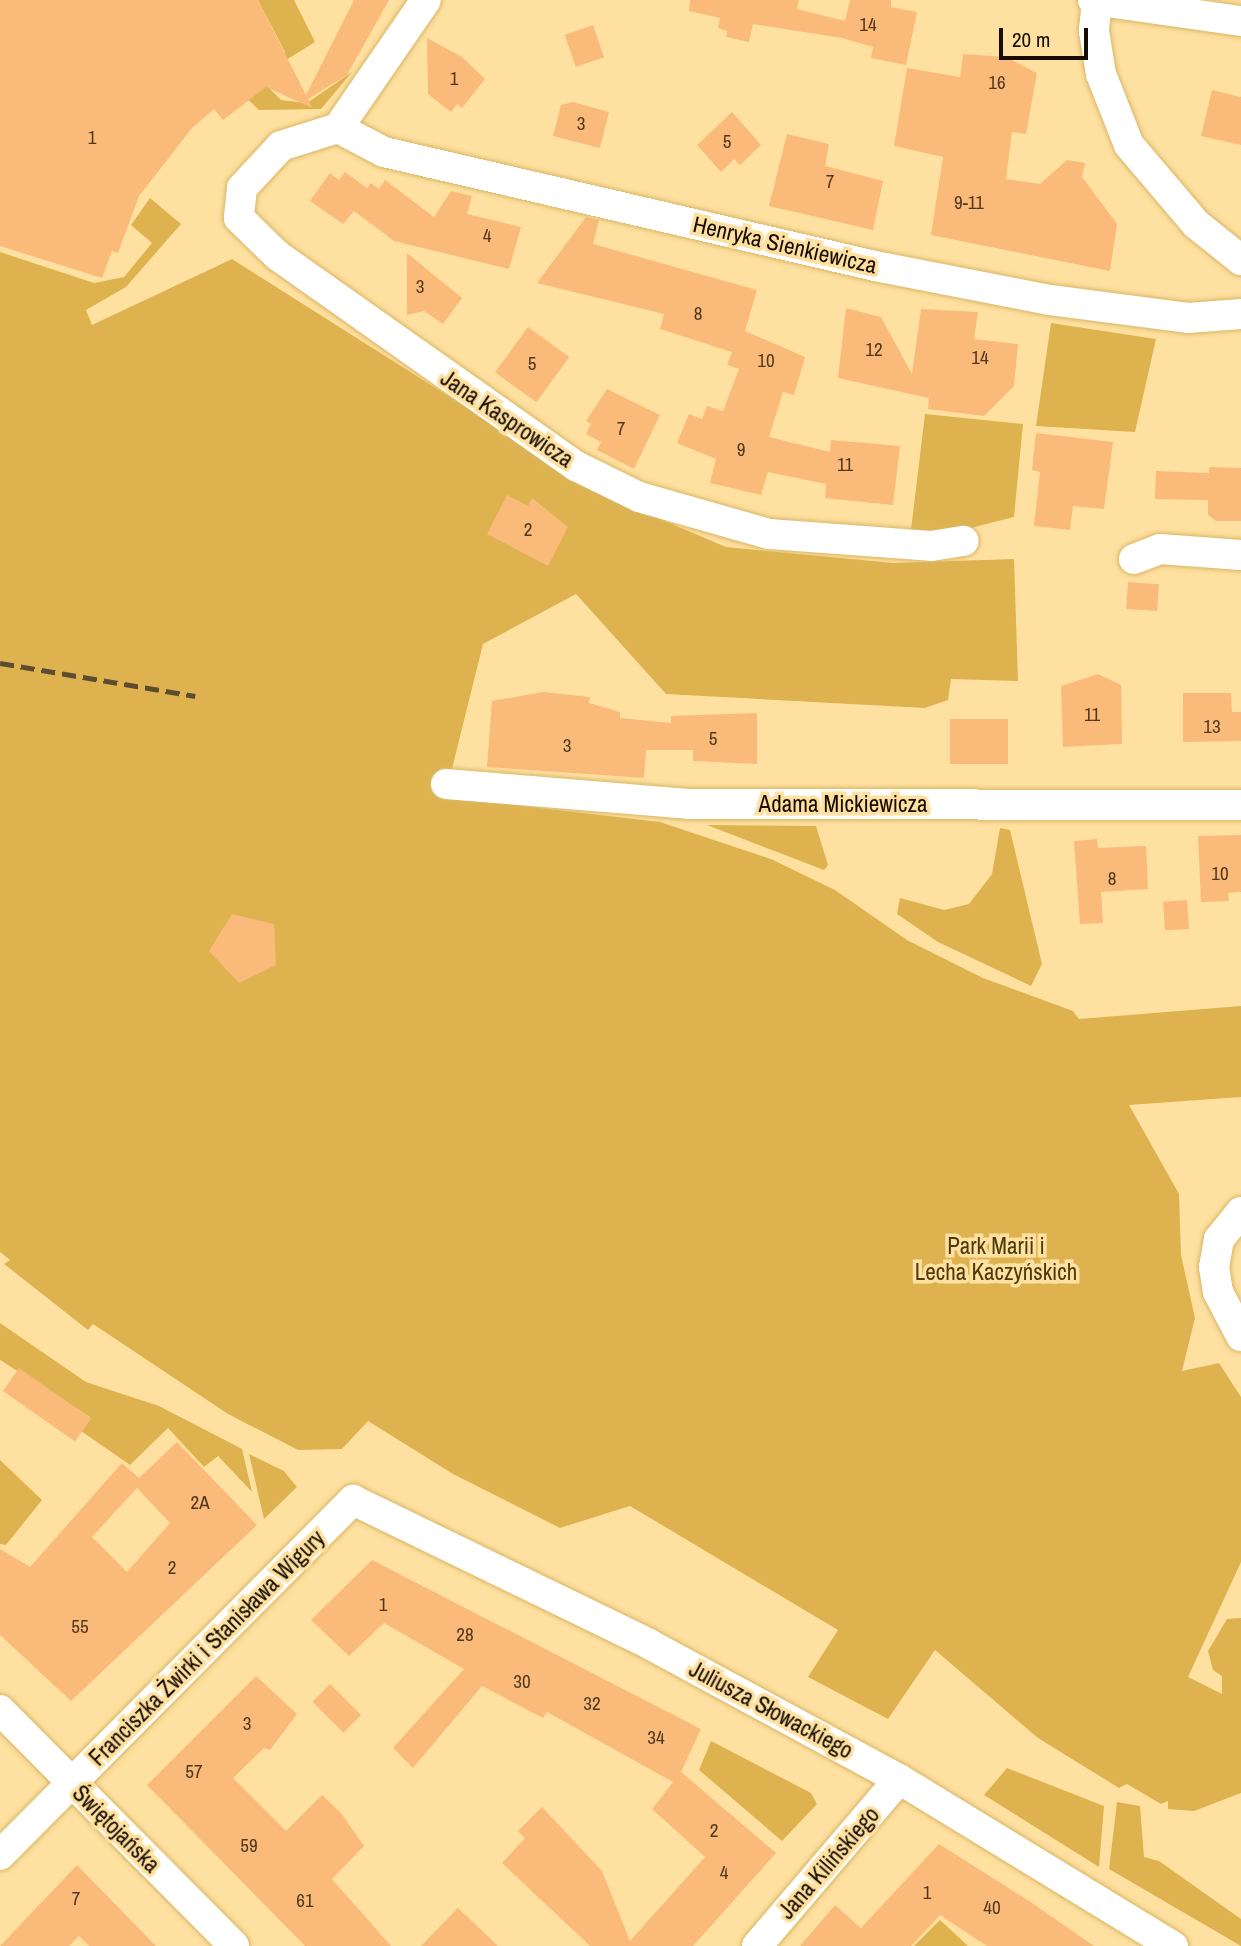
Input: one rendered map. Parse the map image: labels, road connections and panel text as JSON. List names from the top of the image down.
{
  "streets": {
    "street": [
      "Henryka Sienkiewicza",
      "Jana Kasprowicza",
      "Adama Mickiewicza",
      "Franciszka Żwirki i Stanisława Wigury",
      "Juliusza Słowackiego",
      "Świętojańska",
      "Jana Kilińskiego"
    ]
  },
  "crossings": [
    ["Henryka Sienkiewicza", "Jana Kasprowicza"],
    ["Franciszka Żwirki i Stanisława Wigury", "Juliusza Słowackiego"],
    ["Franciszka Żwirki i Stanisława Wigury", "Świętojańska"],
    ["Juliusza Słowackiego", "Jana Kilińskiego"]
  ],
  "parks": ["Park Marii i Lecha Kaczyńskich"],
  "house_numbers": [
    "14",
    "1",
    "16",
    "3",
    "1",
    "5",
    "7",
    "9-11",
    "4",
    "3",
    "8",
    "12",
    "14",
    "10",
    "5",
    "7",
    "9",
    "11",
    "2",
    "11",
    "13",
    "5",
    "3",
    "10",
    "8",
    "2A",
    "2",
    "1",
    "55",
    "28",
    "30",
    "32",
    "3",
    "34",
    "57",
    "2",
    "59",
    "4",
    "1",
    "7",
    "61",
    "40"
  ],
  "scale_bar": "20 m"
}
